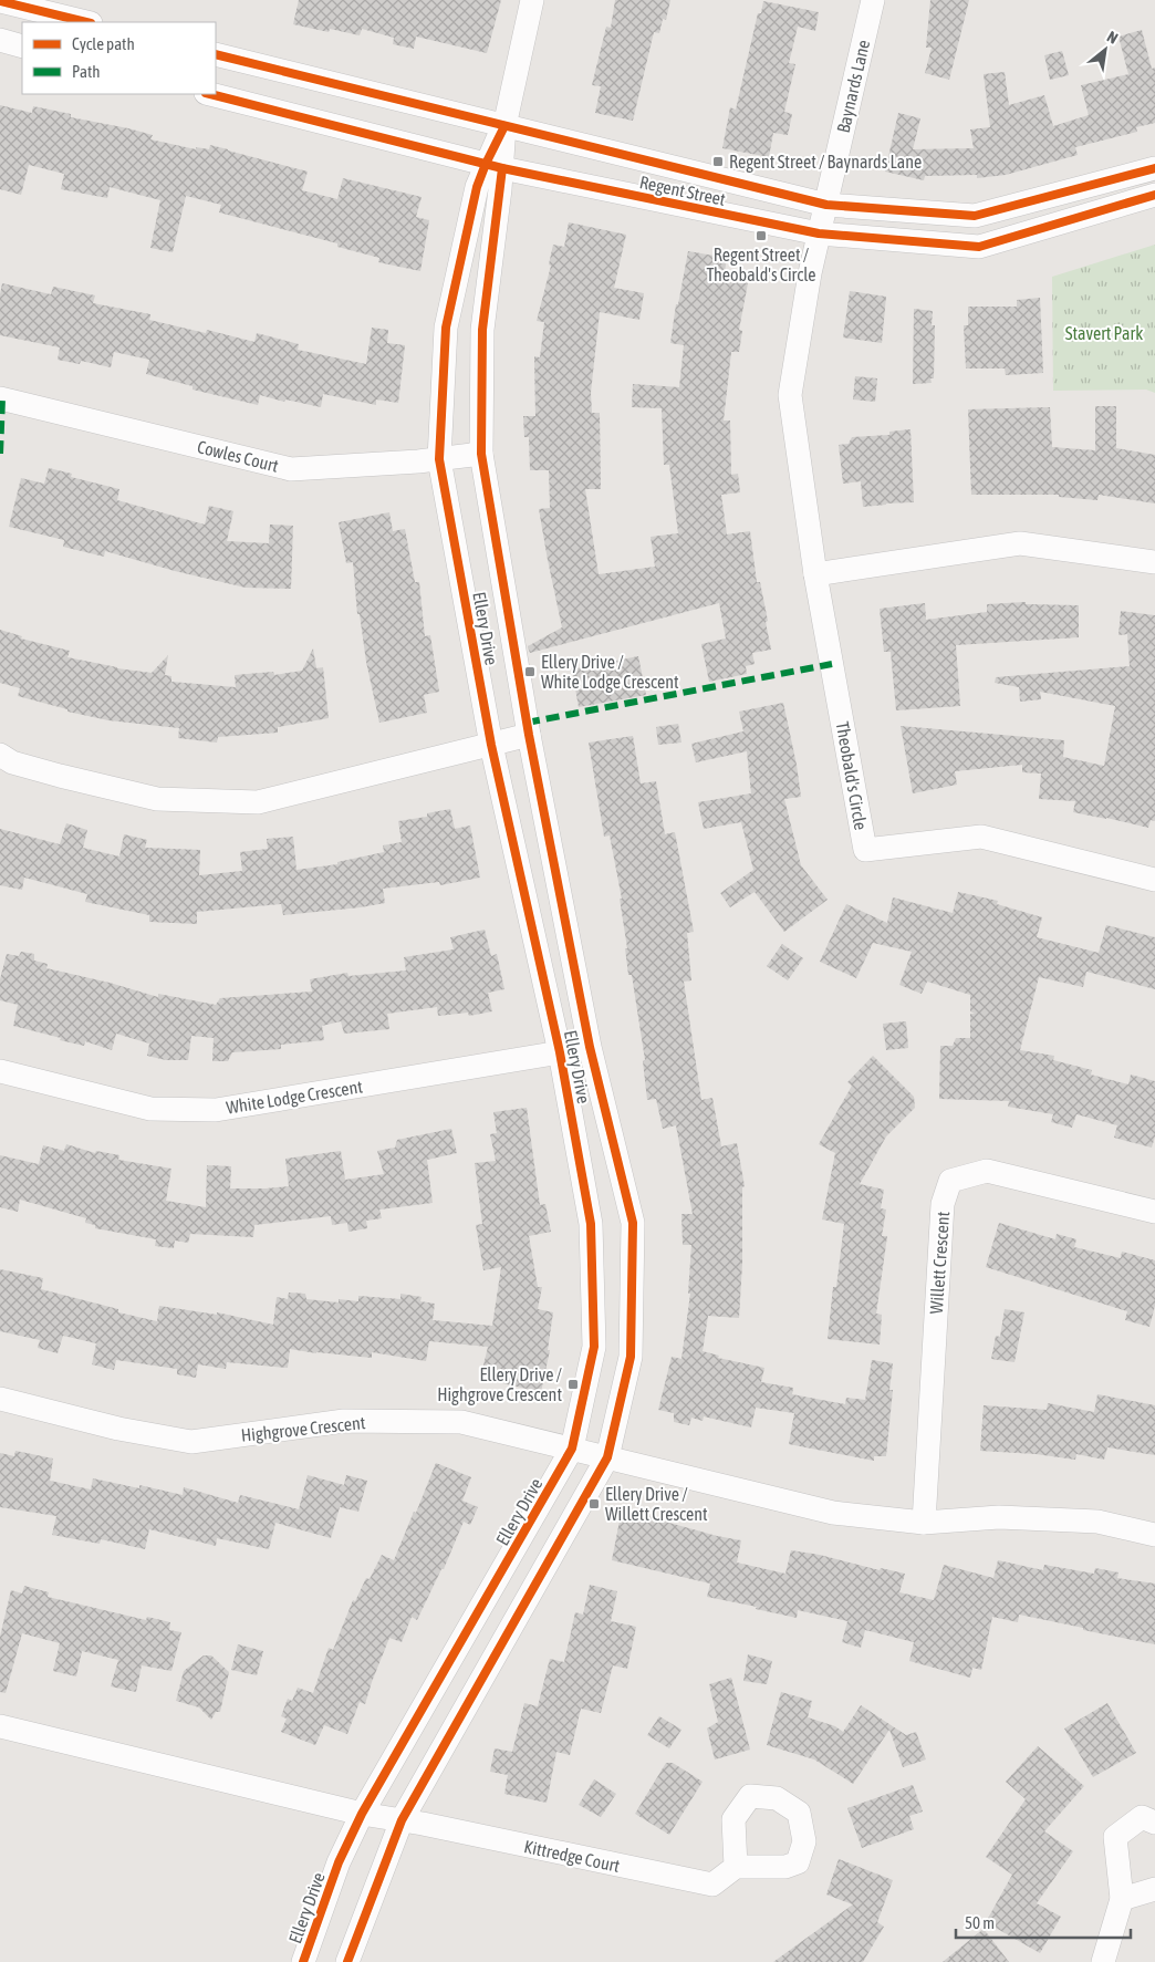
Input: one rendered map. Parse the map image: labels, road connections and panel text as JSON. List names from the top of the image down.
{
  "streets": {
    "street": [
      "Baynards Lane",
      "Regent Street",
      "Cowles Court",
      "Ellery Drive",
      "Theobald's Circle",
      "White Lodge Crescent",
      "Willett Crescent",
      "Highgrove Crescent",
      "Kittredge Court"
    ]
  },
  "crossings": [
    ["Baynards Lane", "Regent Street"],
    ["Baynards Lane", "Theobald's Circle"],
    ["Regent Street", "Ellery Drive"],
    ["Regent Street", "Theobald's Circle"],
    ["Cowles Court", "Ellery Drive"],
    ["Ellery Drive", "White Lodge Crescent"],
    ["Ellery Drive", "Highgrove Crescent"],
    ["Ellery Drive", "Kittredge Court"]
  ],
  "parks": ["Stavert Park"],
  "places": {
    "transit": [
      "Regent Street / Baynards Lane",
      "Regent Street / Theobald's Circle",
      "Ellery Drive / White Lodge Crescent",
      "Ellery Drive / Highgrove Crescent",
      "Ellery Drive / Willett Crescent"
    ]
  },
  "legend": ["Cycle path", "Path"],
  "scale_bar": "50 m",
  "north": "top right"
}
